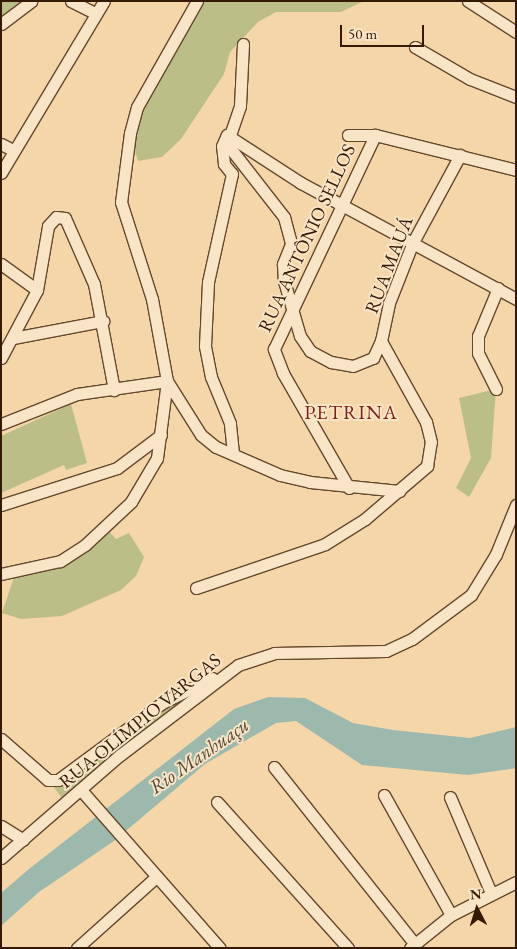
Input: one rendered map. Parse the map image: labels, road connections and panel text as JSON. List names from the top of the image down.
{
  "streets": {
    "street": ["RUA ANTÔNIO SELLOS", "RUA MAUÁ", "RUA OLÍMPIO VARGAS"]
  },
  "districts": ["PETRINA"],
  "water": ["Rio Manhuaçu"],
  "scale_bar": "50 m",
  "north": "top"
}
